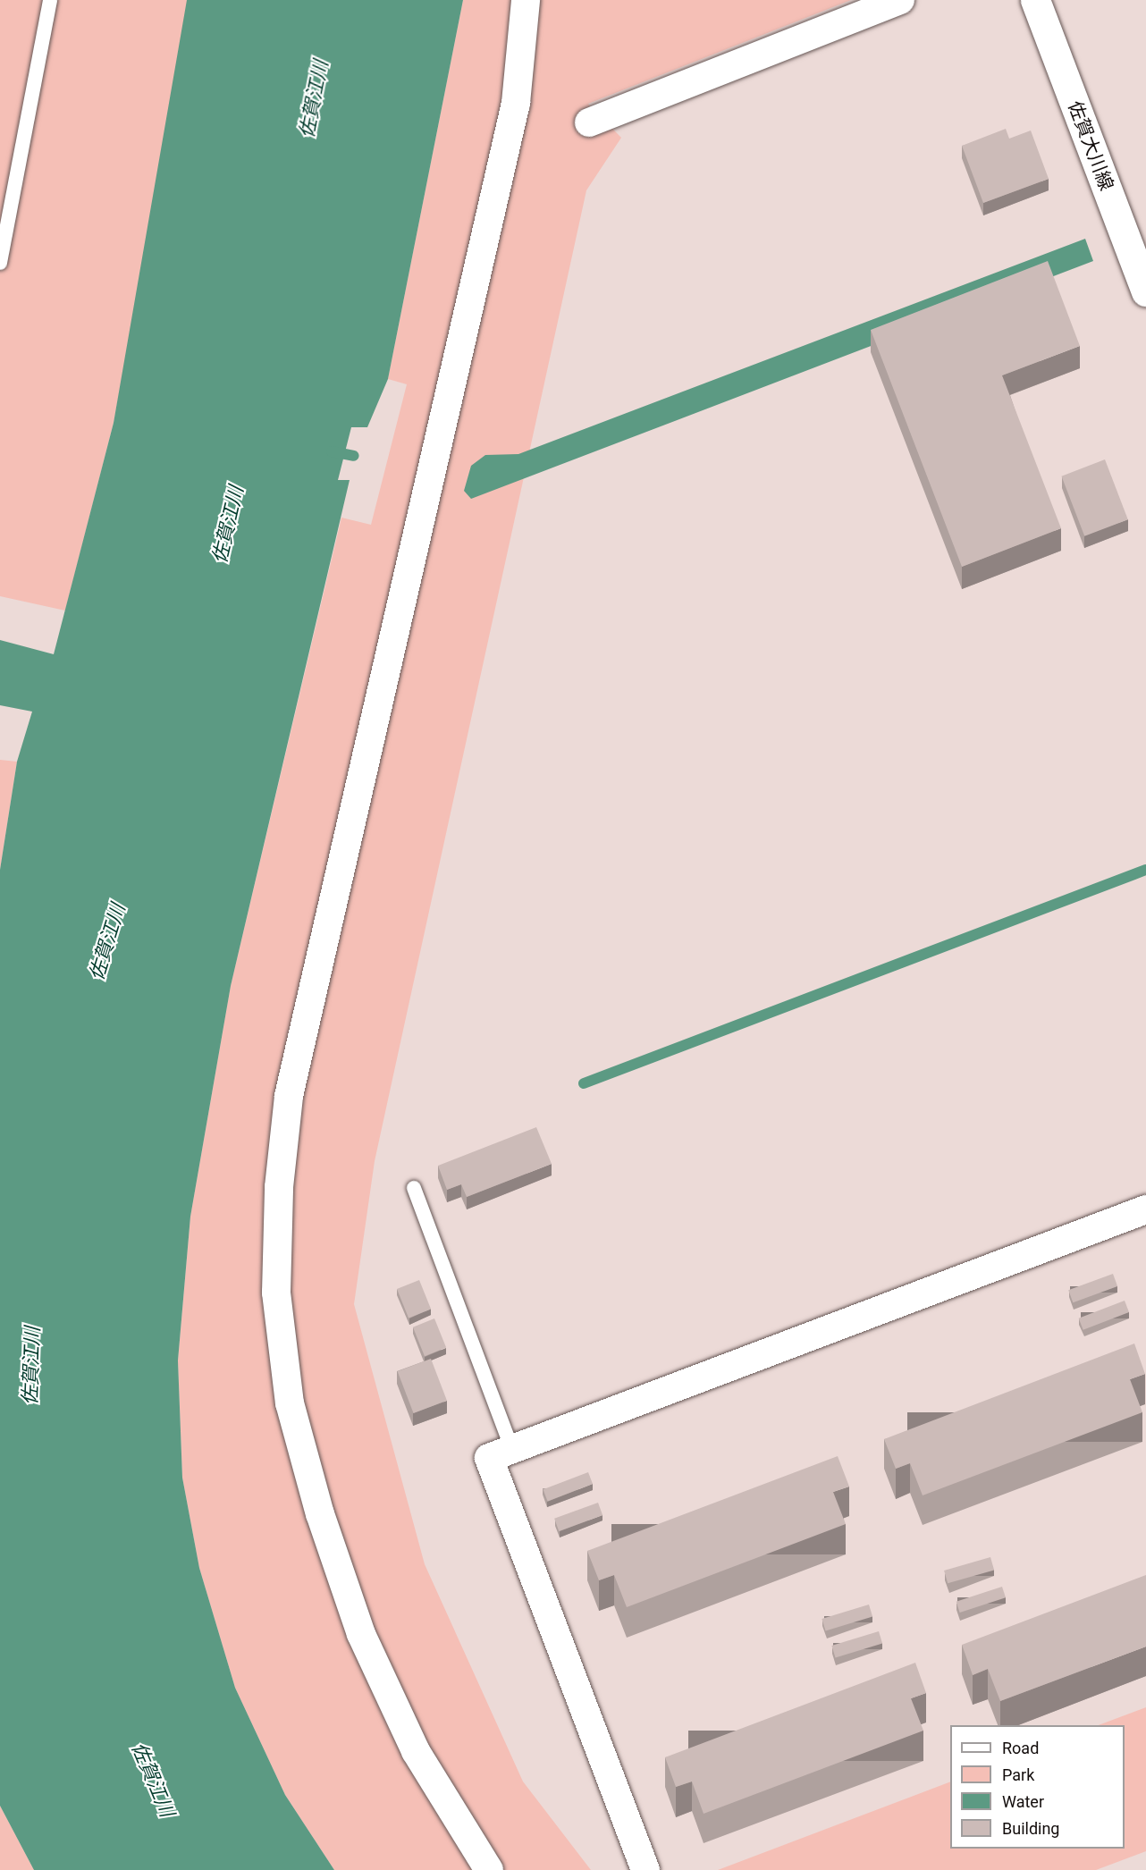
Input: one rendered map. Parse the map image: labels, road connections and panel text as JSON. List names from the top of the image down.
{
  "streets": {
    "main road": ["佐賀大川線"]
  },
  "water": ["佐賀江川"],
  "legend": [
    "Road",
    "Park",
    "Water",
    "Building"
  ]
}
